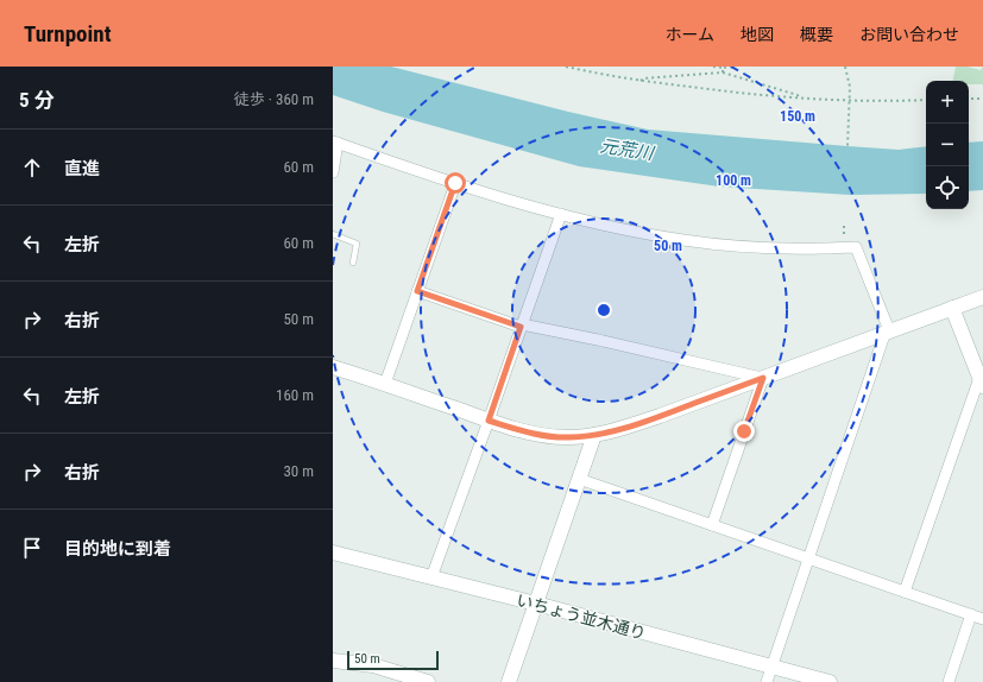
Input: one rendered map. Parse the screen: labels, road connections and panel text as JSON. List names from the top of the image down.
{
  "streets": {
    "street": ["いちょう並木通り"]
  },
  "water": ["元荒川"],
  "scale_bar": "50 m",
  "page": {
    "header": "Turnpoint",
    "nav": [
      "ホーム",
      "地図",
      "概要",
      "お問い合わせ"
    ],
    "heading": ["5 分", "徒歩 · 360 m"],
    "map_buttons": ["+", "−"],
    "list": [
      ["直進", "60 m"],
      ["左折", "60 m"],
      ["右折", "50 m"],
      ["左折", "160 m"],
      ["右折", "30 m"],
      "目的地に到着"
    ],
    "scale": "50 m"
  },
  "rings": ["150 m", "100 m", "50 m"]
}
